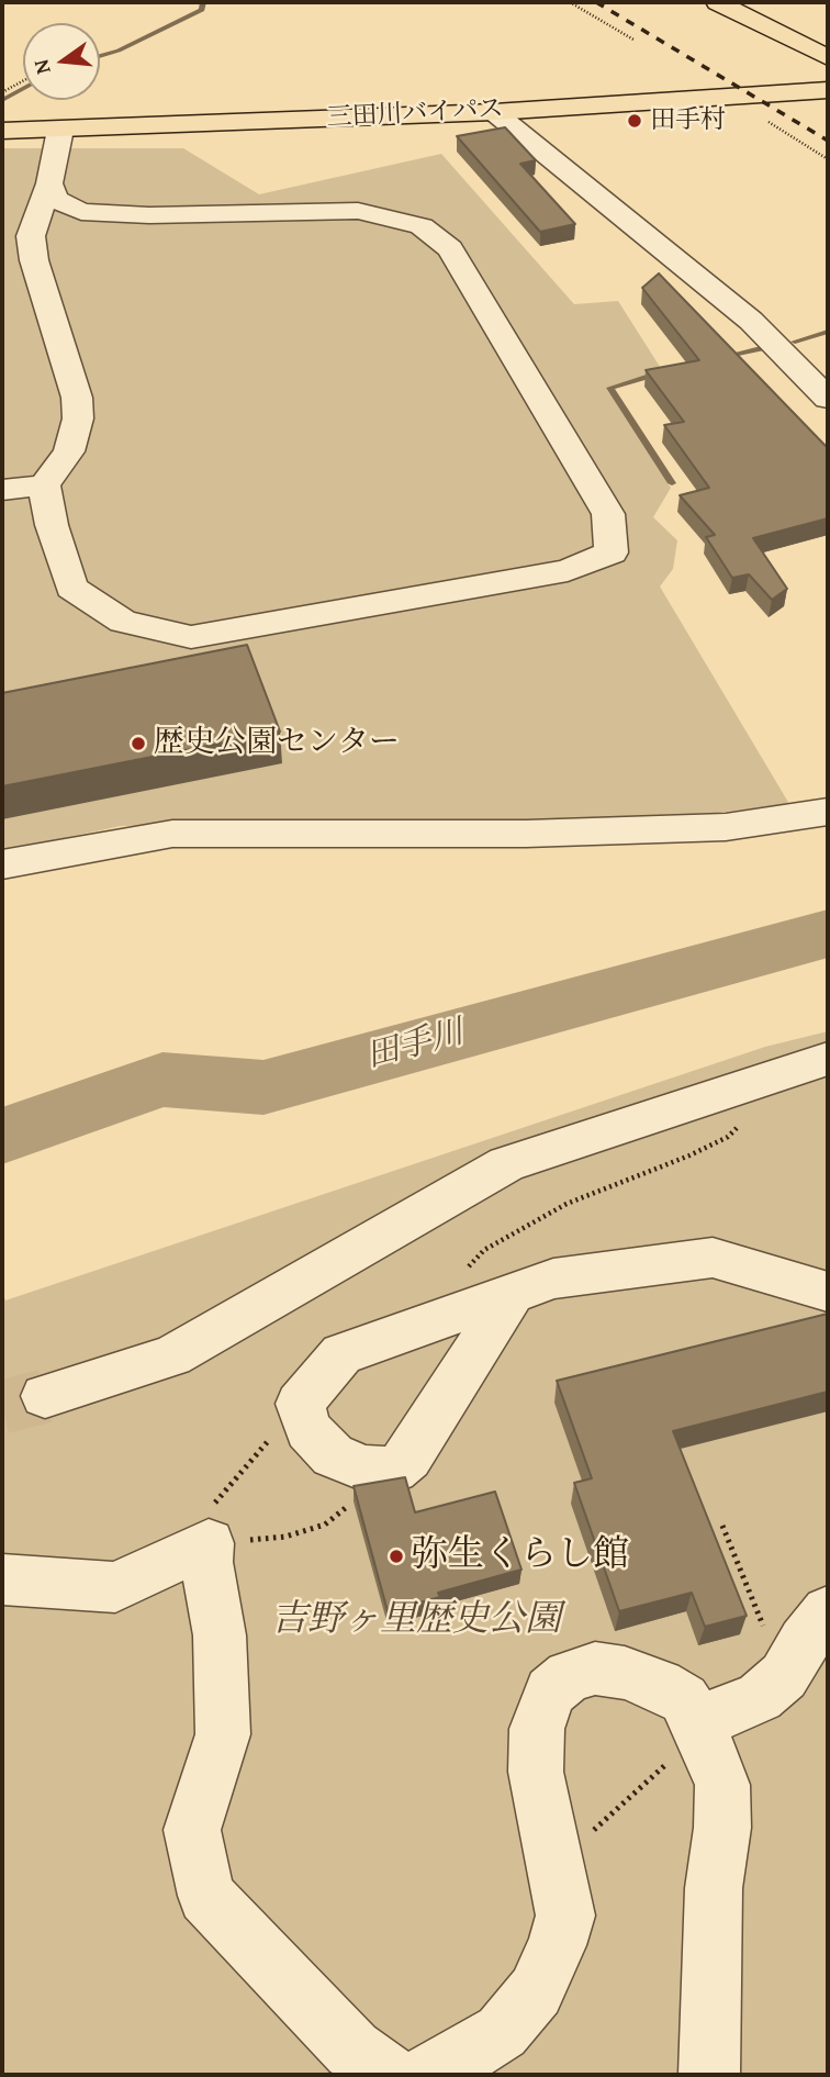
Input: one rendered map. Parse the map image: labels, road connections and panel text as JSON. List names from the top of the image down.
{
  "streets": {
    "highway": ["三田川バイパス"]
  },
  "water": ["田手川"],
  "parks": ["吉野ヶ里歴史公園"],
  "places": ["田手村", "歴史公園センター", "弥生くらし館"],
  "north": "left"
}
